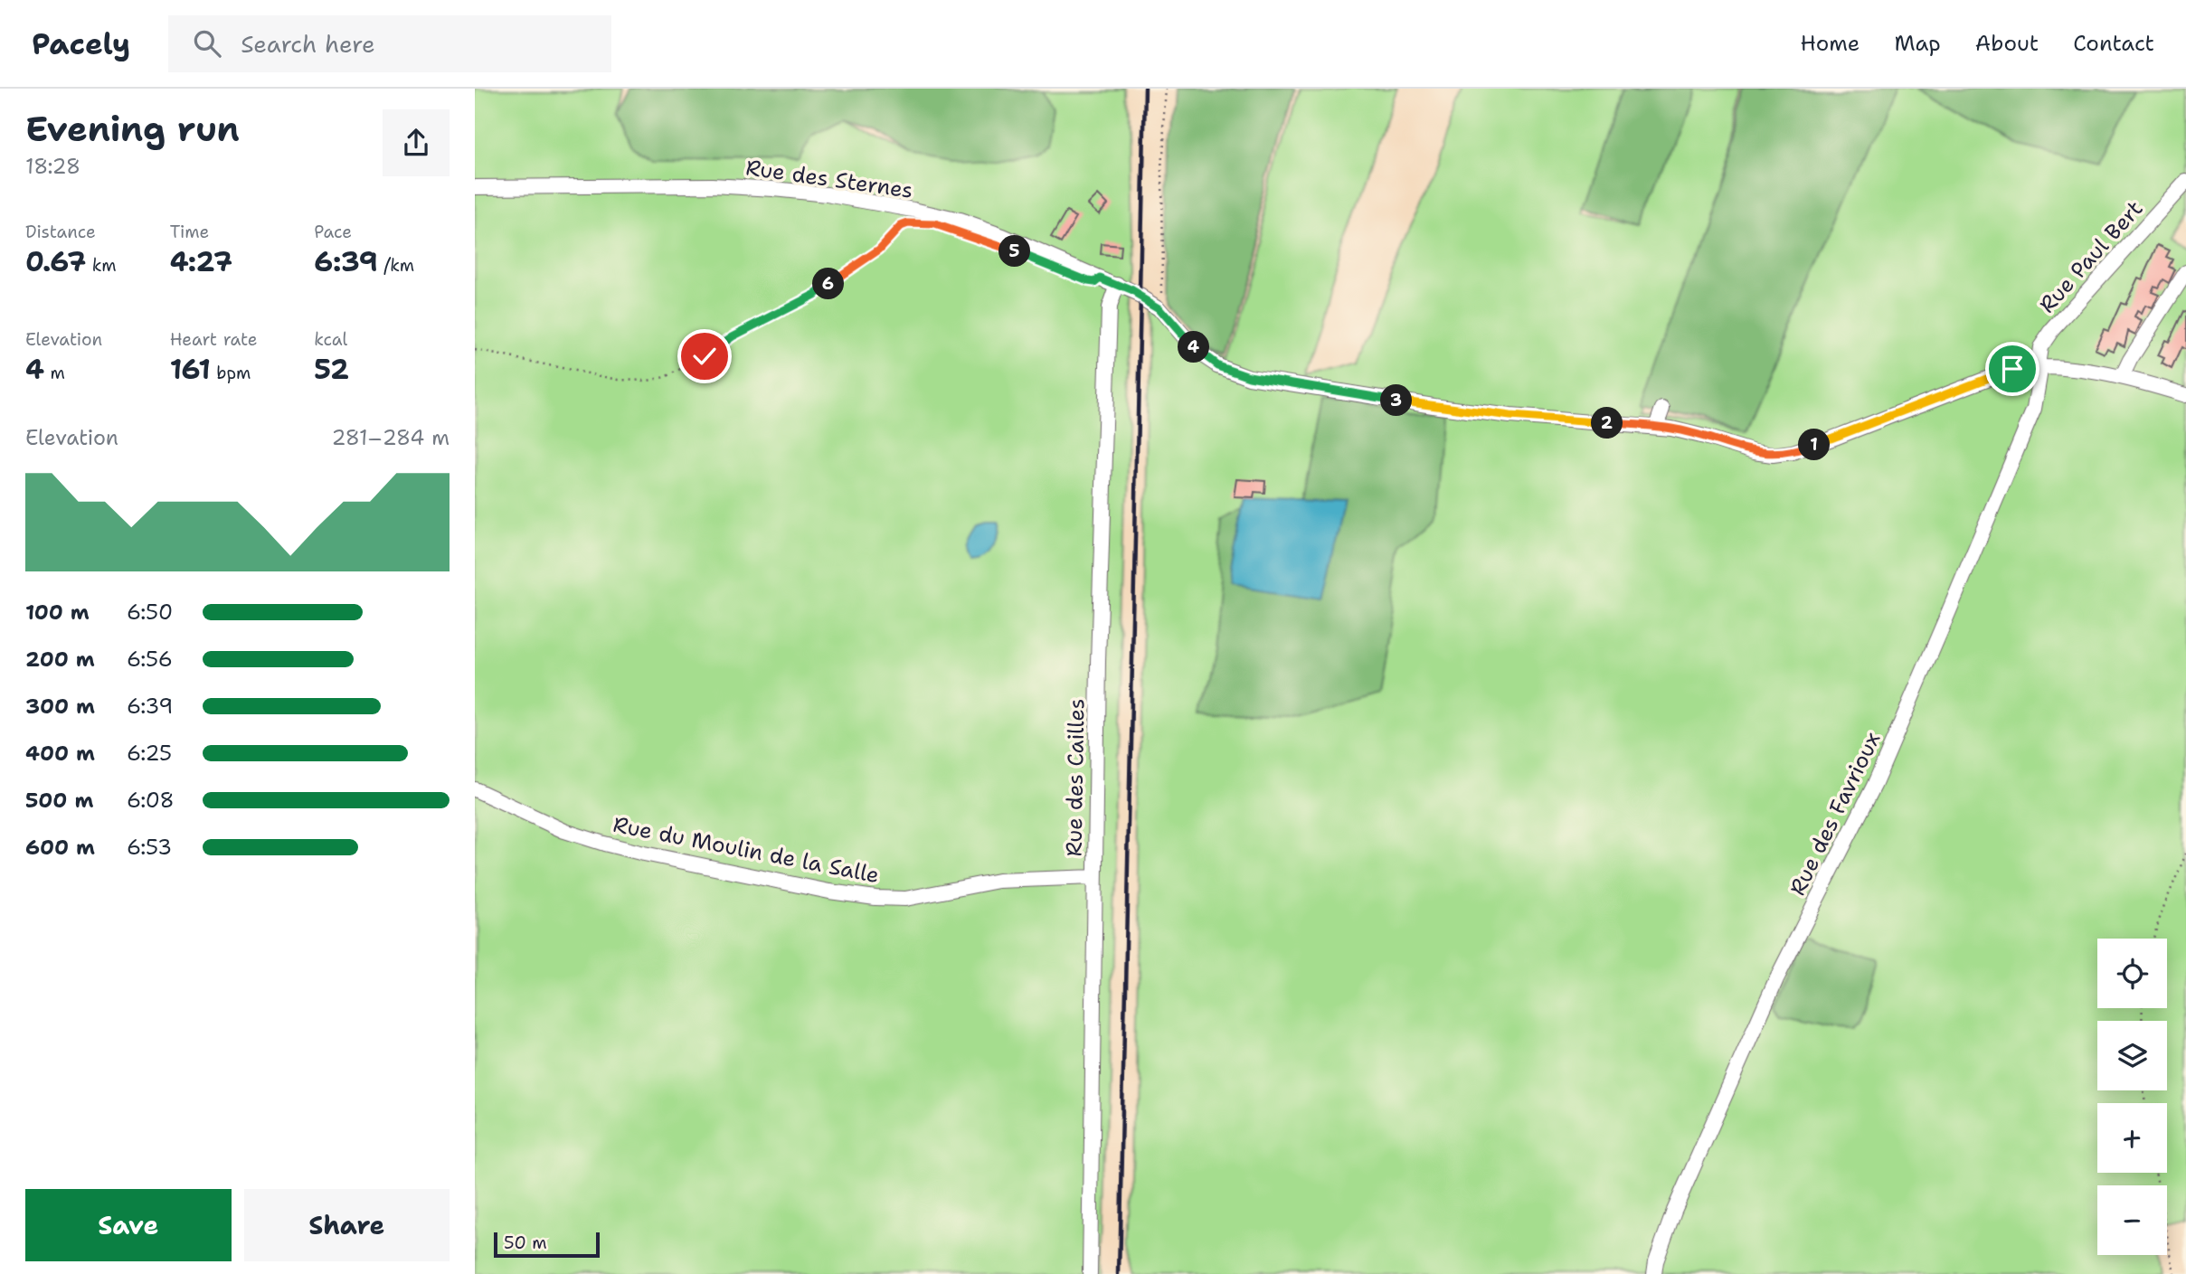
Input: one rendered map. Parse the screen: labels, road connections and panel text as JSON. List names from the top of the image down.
{
  "streets": {
    "street": [
      "Rue des Sternes",
      "Rue Paul Bert",
      "Rue des Cailles",
      "Rue des Favrioux",
      "Rue du Moulin de la Salle"
    ]
  },
  "crossings": [
    ["Rue des Sternes", "Rue des Cailles"],
    ["Rue Paul Bert", "Rue des Favrioux"],
    ["Rue des Cailles", "Rue du Moulin de la Salle"]
  ],
  "scale_bar": "50 m",
  "page": {
    "header": "Pacely",
    "search": "Search here",
    "nav": [
      "Home",
      "Map",
      "About",
      "Contact"
    ],
    "heading": ["Evening run", "18:28"],
    "stats": [
      ["Distance", "0.67 km"],
      ["Time", "4:27"],
      ["Pace", "6:39 /km"],
      ["Elevation", "4 m"],
      ["Heart rate", "161 bpm"],
      ["kcal", "52"]
    ],
    "pins": [
      "5",
      "6",
      "4",
      "3",
      "2",
      "1"
    ],
    "chart": ["Elevation", "281–284 m"],
    "list": [
      {
        "name": "100 m",
        "note": "6:50"
      },
      {
        "name": "200 m",
        "note": "6:56"
      },
      {
        "name": "300 m",
        "note": "6:39"
      },
      {
        "name": "400 m",
        "note": "6:25"
      },
      {
        "name": "500 m",
        "note": "6:08"
      },
      {
        "name": "600 m",
        "note": "6:53"
      }
    ],
    "map_buttons": ["+", "−"],
    "buttons": ["Save", "Share"],
    "scale": "50 m"
  }
}
